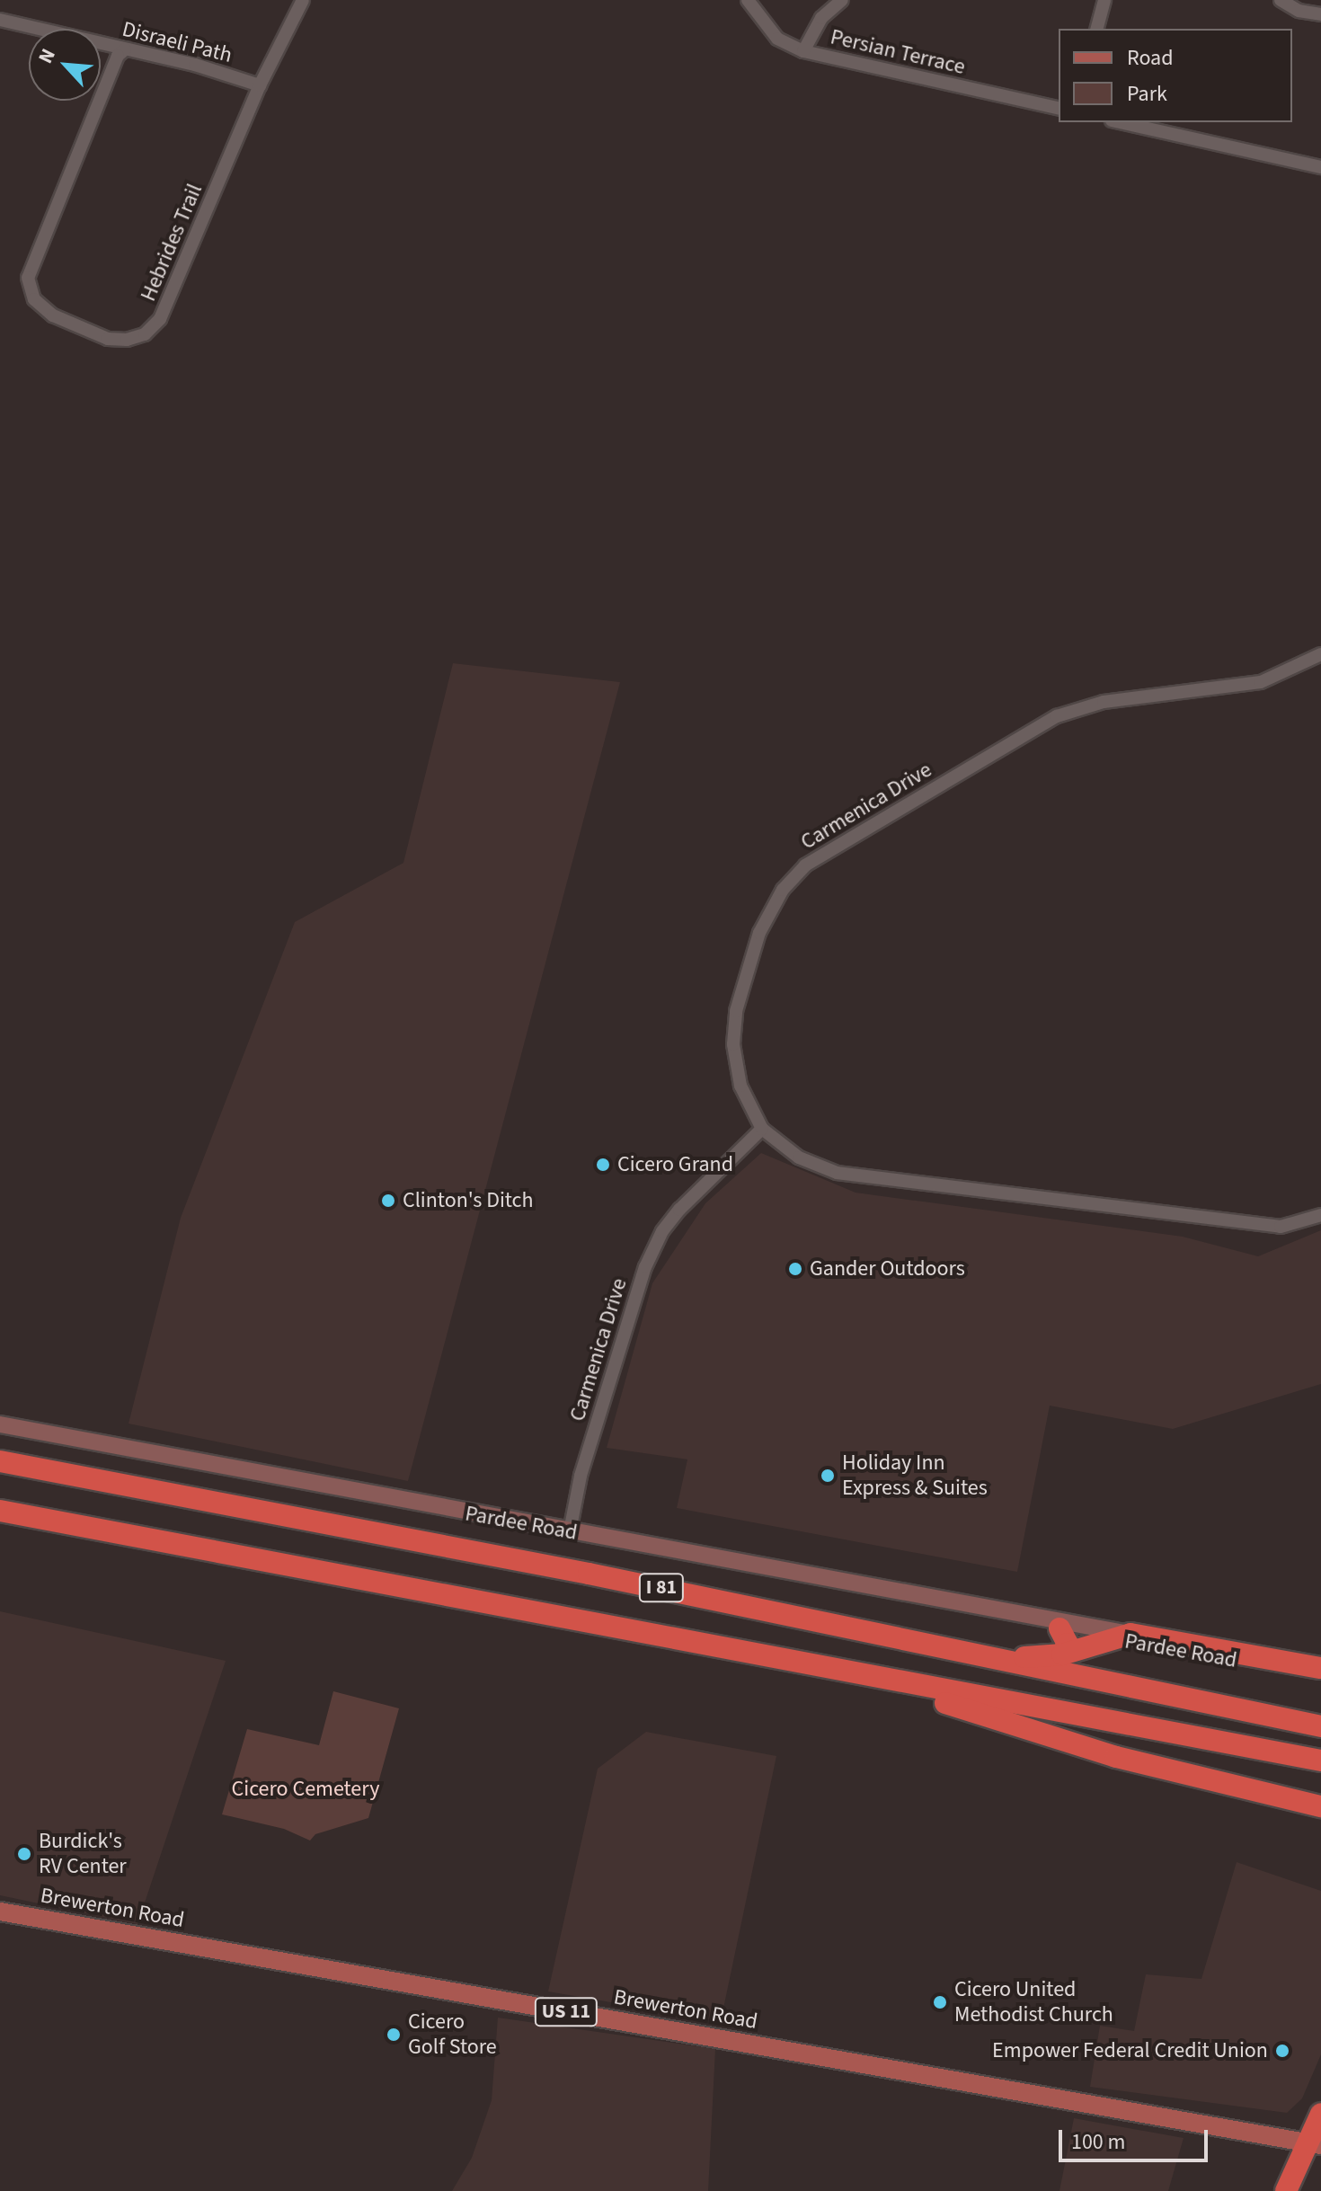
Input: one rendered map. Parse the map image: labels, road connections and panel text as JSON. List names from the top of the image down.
{
  "streets": {
    "highway": ["Pardee Road", "I 81"],
    "main road": ["Brewerton Road", "US 11"],
    "street": [
      "Disraeli Path",
      "Persian Terrace",
      "Hebrides Trail",
      "Carmenica Drive"
    ]
  },
  "crossings": [
    ["Disraeli Path", "Hebrides Trail"],
    ["Carmenica Drive", "Pardee Road"]
  ],
  "parks": ["Cicero Cemetery"],
  "places": [
    "Cicero Grand",
    "Clinton's Ditch",
    "Gander Outdoors",
    "Holiday Inn Express & Suites",
    "Burdick's RV Center",
    "Cicero United Methodist Church",
    "Cicero Golf Store",
    "Empower Federal Credit Union"
  ],
  "legend": ["Road", "Park"],
  "scale_bar": "100 m",
  "north": "top left"
}
